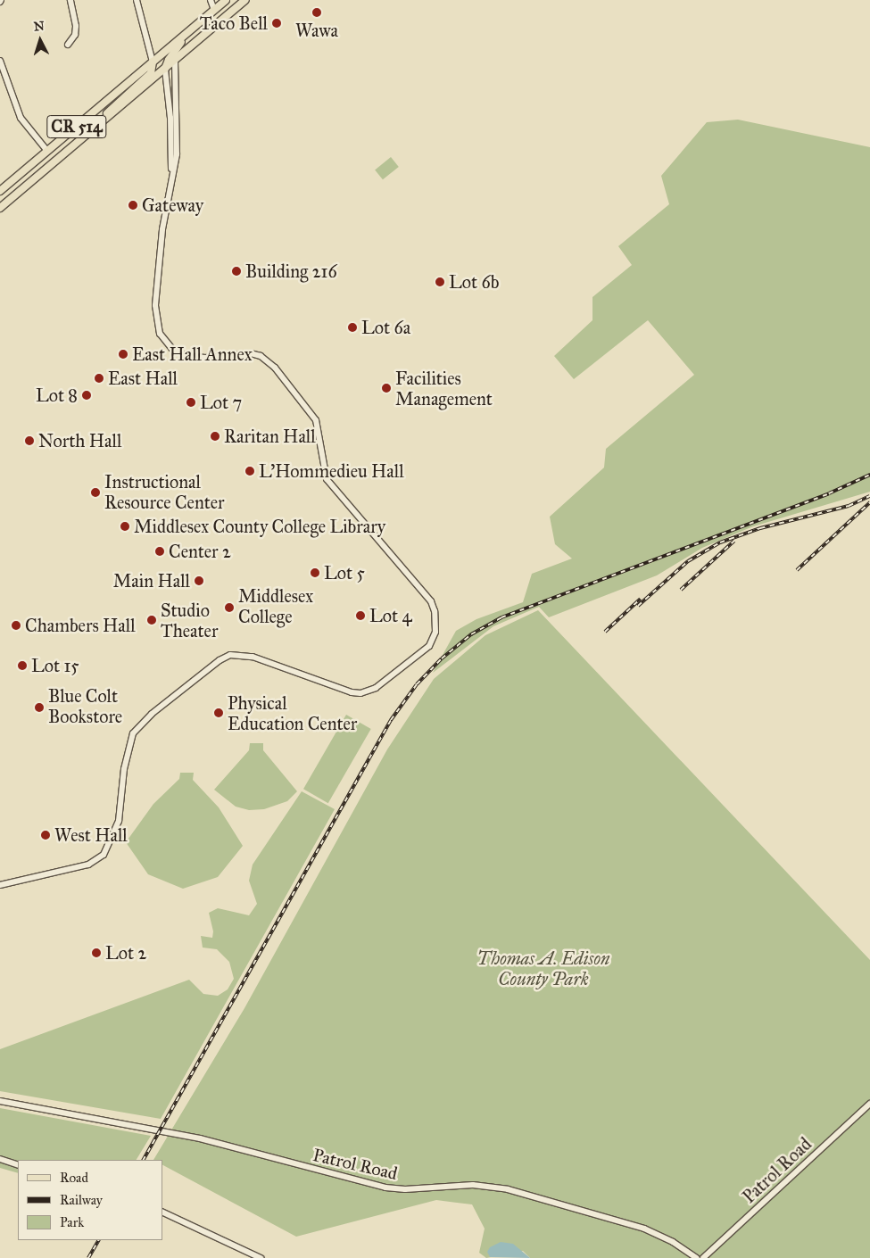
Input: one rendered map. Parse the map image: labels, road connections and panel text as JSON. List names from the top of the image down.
{
  "streets": {
    "main road": ["CR 514"],
    "street": ["Patrol Road"]
  },
  "parks": ["Thomas A. Edison County Park"],
  "places": [
    "Wawa",
    "Taco Bell",
    "Gateway",
    "Building 216",
    "Lot 6b",
    "Lot 6a",
    "East Hall Annex",
    "East Hall",
    "Facilities Management",
    "Lot 8",
    "Lot 7",
    "Raritan Hall",
    "North Hall",
    "L'Hommedieu Hall",
    "Instructional Resource Center",
    "Middlesex County College Library",
    "Center 2",
    "Lot 5",
    "Main Hall",
    "Middlesex College",
    "Lot 4",
    "Studio Theater",
    "Chambers Hall",
    "Lot 15",
    "Blue Colt Bookstore",
    "Physical Education Center",
    "West Hall",
    "Lot 2"
  ],
  "legend": ["Road", "Railway", "Park"],
  "north": "top"
}
